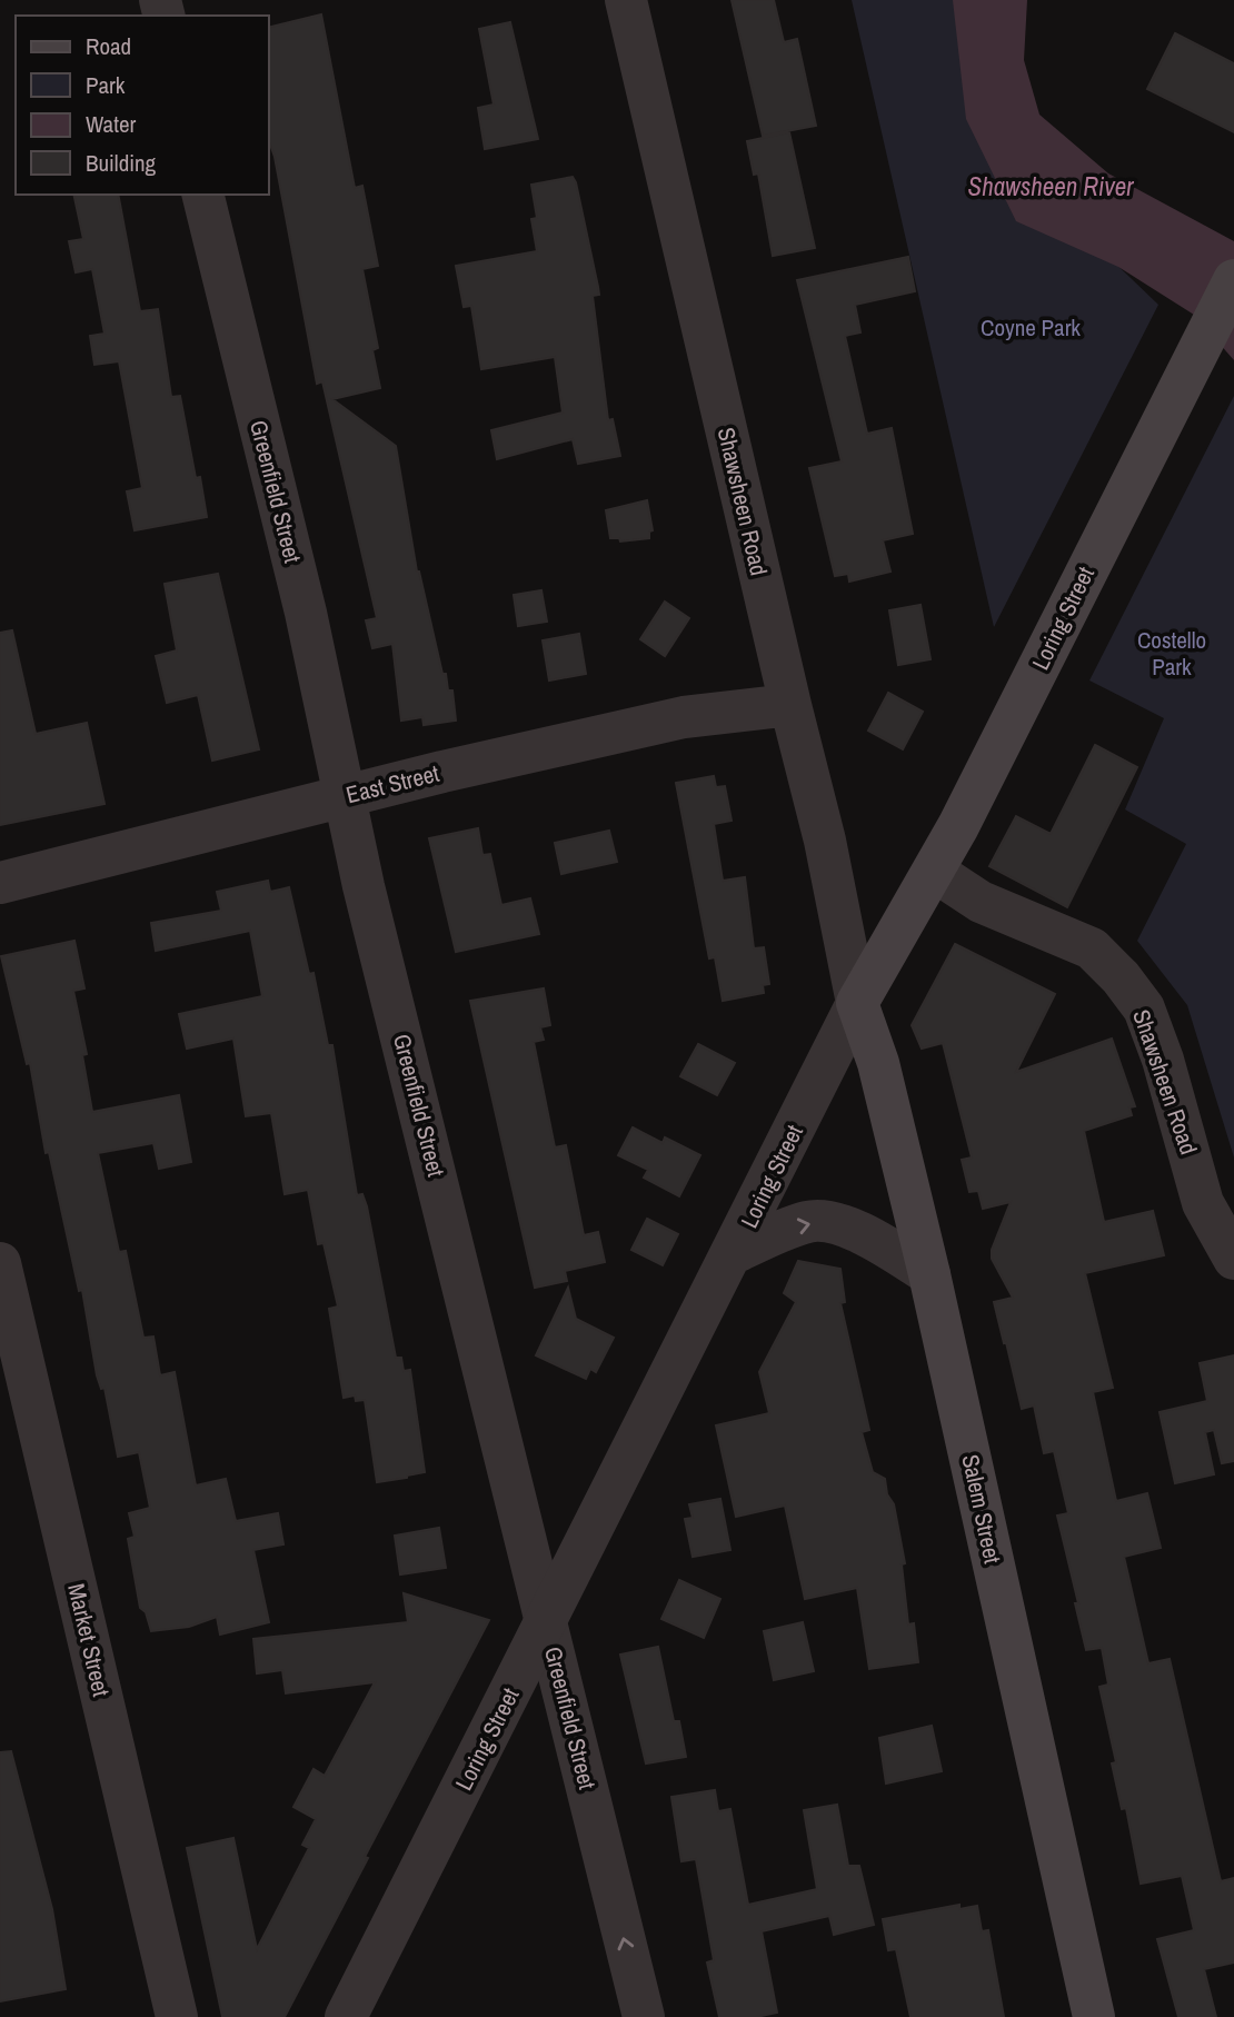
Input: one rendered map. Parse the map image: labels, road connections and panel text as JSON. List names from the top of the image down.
{
  "streets": {
    "main road": ["Loring Street", "Salem Street"],
    "street": [
      "Greenfield Street",
      "Shawsheen Road",
      "East Street",
      "Market Street"
    ]
  },
  "crossings": [
    ["Greenfield Street", "Loring Street"],
    ["Greenfield Street", "East Street"],
    ["Shawsheen Road", "Loring Street"],
    ["Shawsheen Road", "East Street"],
    ["Shawsheen Road", "Salem Street"],
    ["Loring Street", "Salem Street"]
  ],
  "water": ["Shawsheen River"],
  "parks": ["Coyne Park", "Costello Park"],
  "legend": [
    "Road",
    "Park",
    "Water",
    "Building"
  ]
}
